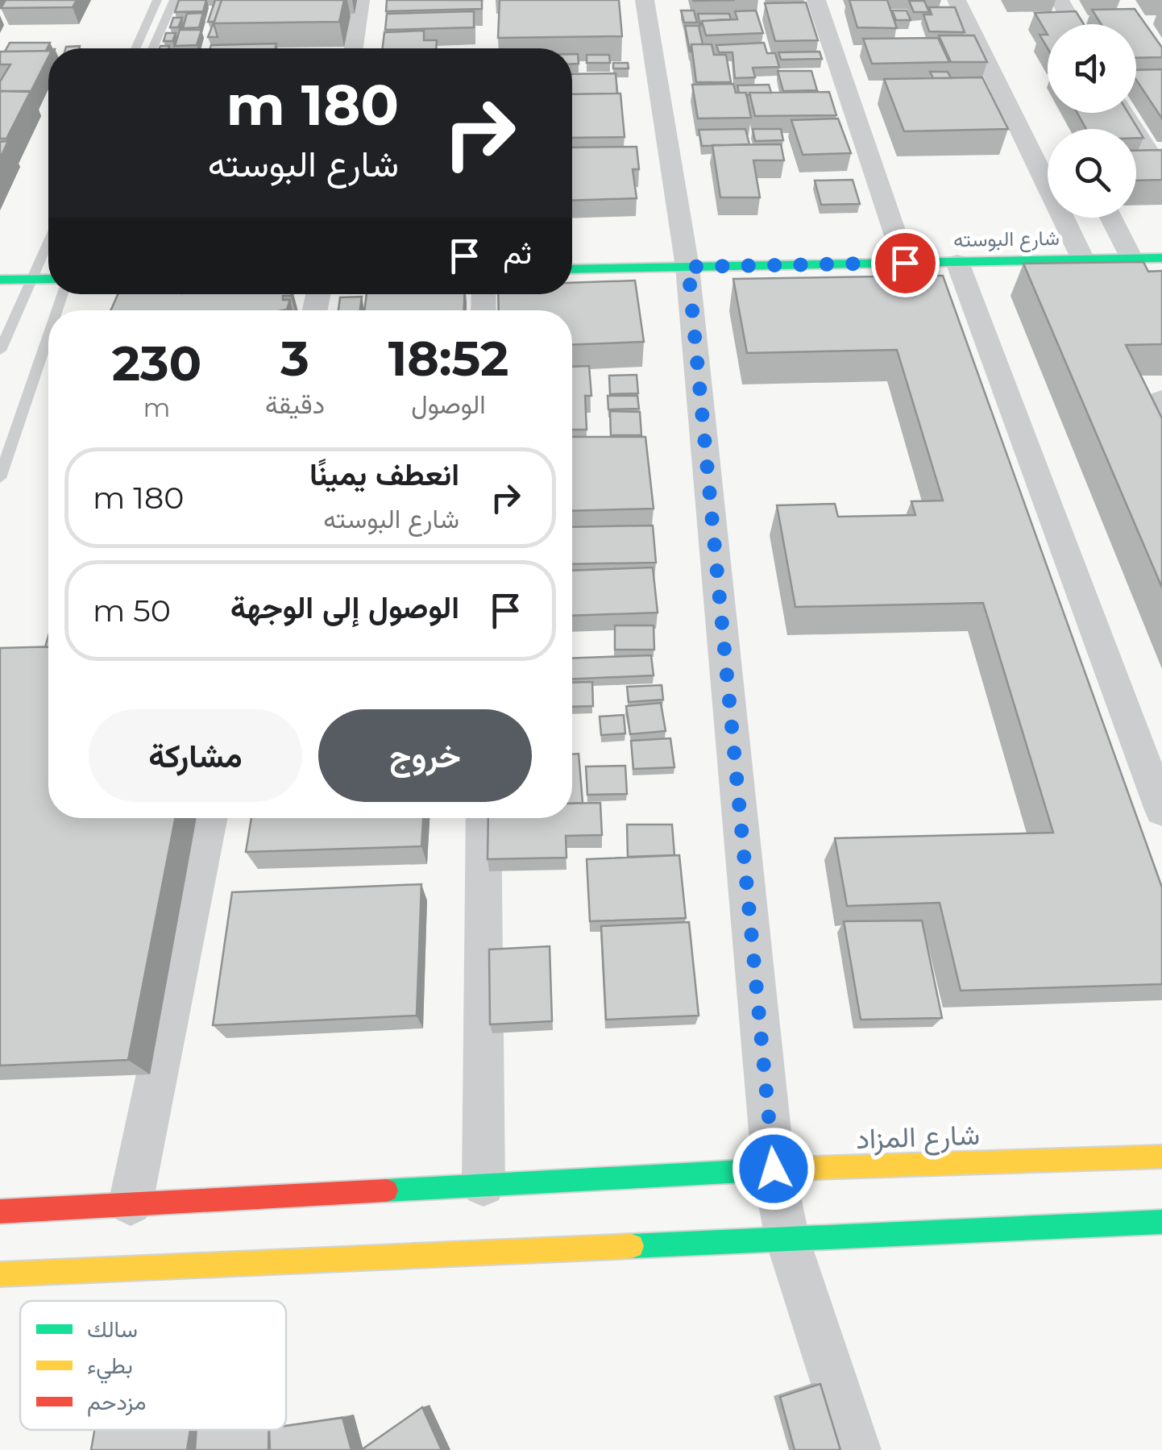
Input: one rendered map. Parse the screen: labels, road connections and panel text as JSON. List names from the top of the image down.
{
  "streets": {
    "street": ["شارع البوسته", "شارع المزاد"]
  },
  "legend": ["سالك", "بطيء", "مزدحم"],
  "page": {
    "turn": ["180 m", "شارع البوسته"],
    "then": "ثم",
    "eta": [
      "18:52",
      "الوصول",
      "3",
      "دقيقة",
      "230",
      "m"
    ],
    "list": [
      {
        "name": "انعطف يمينًا",
        "note": "شارع البوسته",
        "value": "180 m"
      },
      {
        "name": "الوصول إلى الوجهة",
        "value": "50 m"
      }
    ],
    "buttons": ["خروج", "مشاركة"]
  }
}
